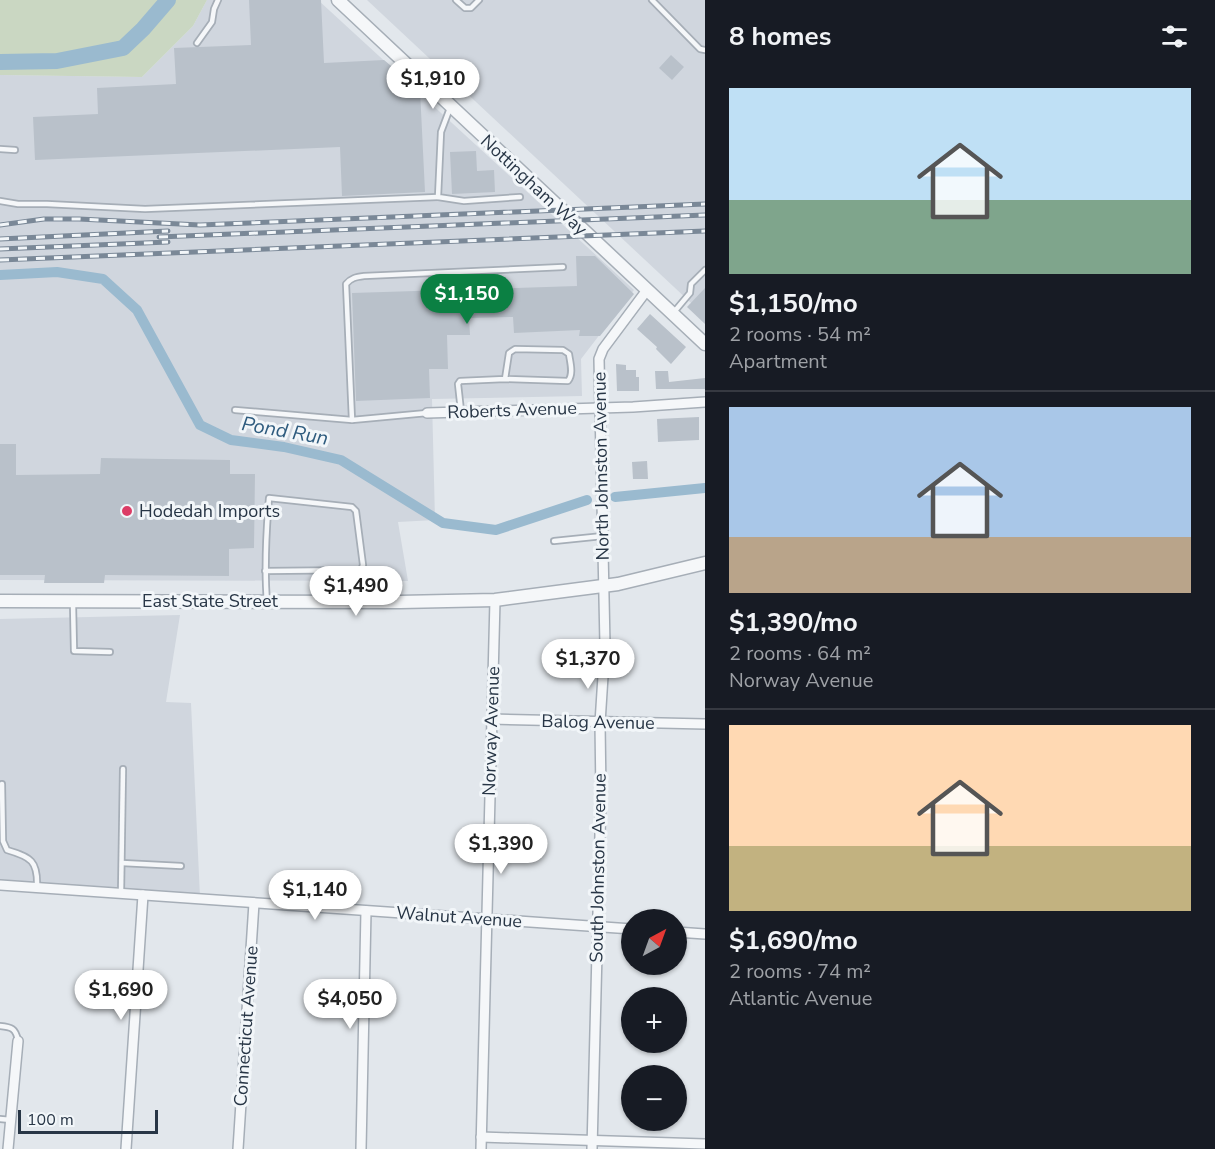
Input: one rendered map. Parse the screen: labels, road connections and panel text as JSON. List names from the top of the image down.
{
  "streets": {
    "street": [
      "Nottingham Way",
      "Roberts Avenue",
      "North Johnston Avenue",
      "East State Street",
      "Balog Avenue",
      "Norway Avenue",
      "South Johnston Avenue",
      "Walnut Avenue",
      "Connecticut Avenue"
    ]
  },
  "crossings": [
    ["Nottingham Way", "North Johnston Avenue"],
    ["Roberts Avenue", "North Johnston Avenue"],
    ["North Johnston Avenue", "East State Street"],
    ["North Johnston Avenue", "South Johnston Avenue"],
    ["East State Street", "Norway Avenue"],
    ["East State Street", "South Johnston Avenue"],
    ["Balog Avenue", "Norway Avenue"],
    ["Balog Avenue", "South Johnston Avenue"],
    ["Norway Avenue", "Walnut Avenue"],
    ["South Johnston Avenue", "Walnut Avenue"],
    ["Walnut Avenue", "Connecticut Avenue"]
  ],
  "water": ["Pond Run"],
  "places": ["Hodedah Imports"],
  "scale_bar": "100 m",
  "north": "top right",
  "page": {
    "heading": "8 homes",
    "price": [
      "$1,910",
      "$1,150",
      "$1,490",
      "$1,370",
      "$1,390",
      "$1,140",
      "$1,690",
      "$4,050"
    ],
    "list": [
      {
        "name": "$1,150/mo",
        "note": "2 rooms · 54 m² · Apartment"
      },
      {
        "name": "$1,390/mo",
        "note": "2 rooms · 64 m² · Norway Avenue"
      },
      {
        "name": "$1,690/mo",
        "note": "2 rooms · 74 m² · Atlantic Avenue"
      }
    ],
    "map_buttons": ["+", "−"],
    "scale": "100 m"
  }
}
